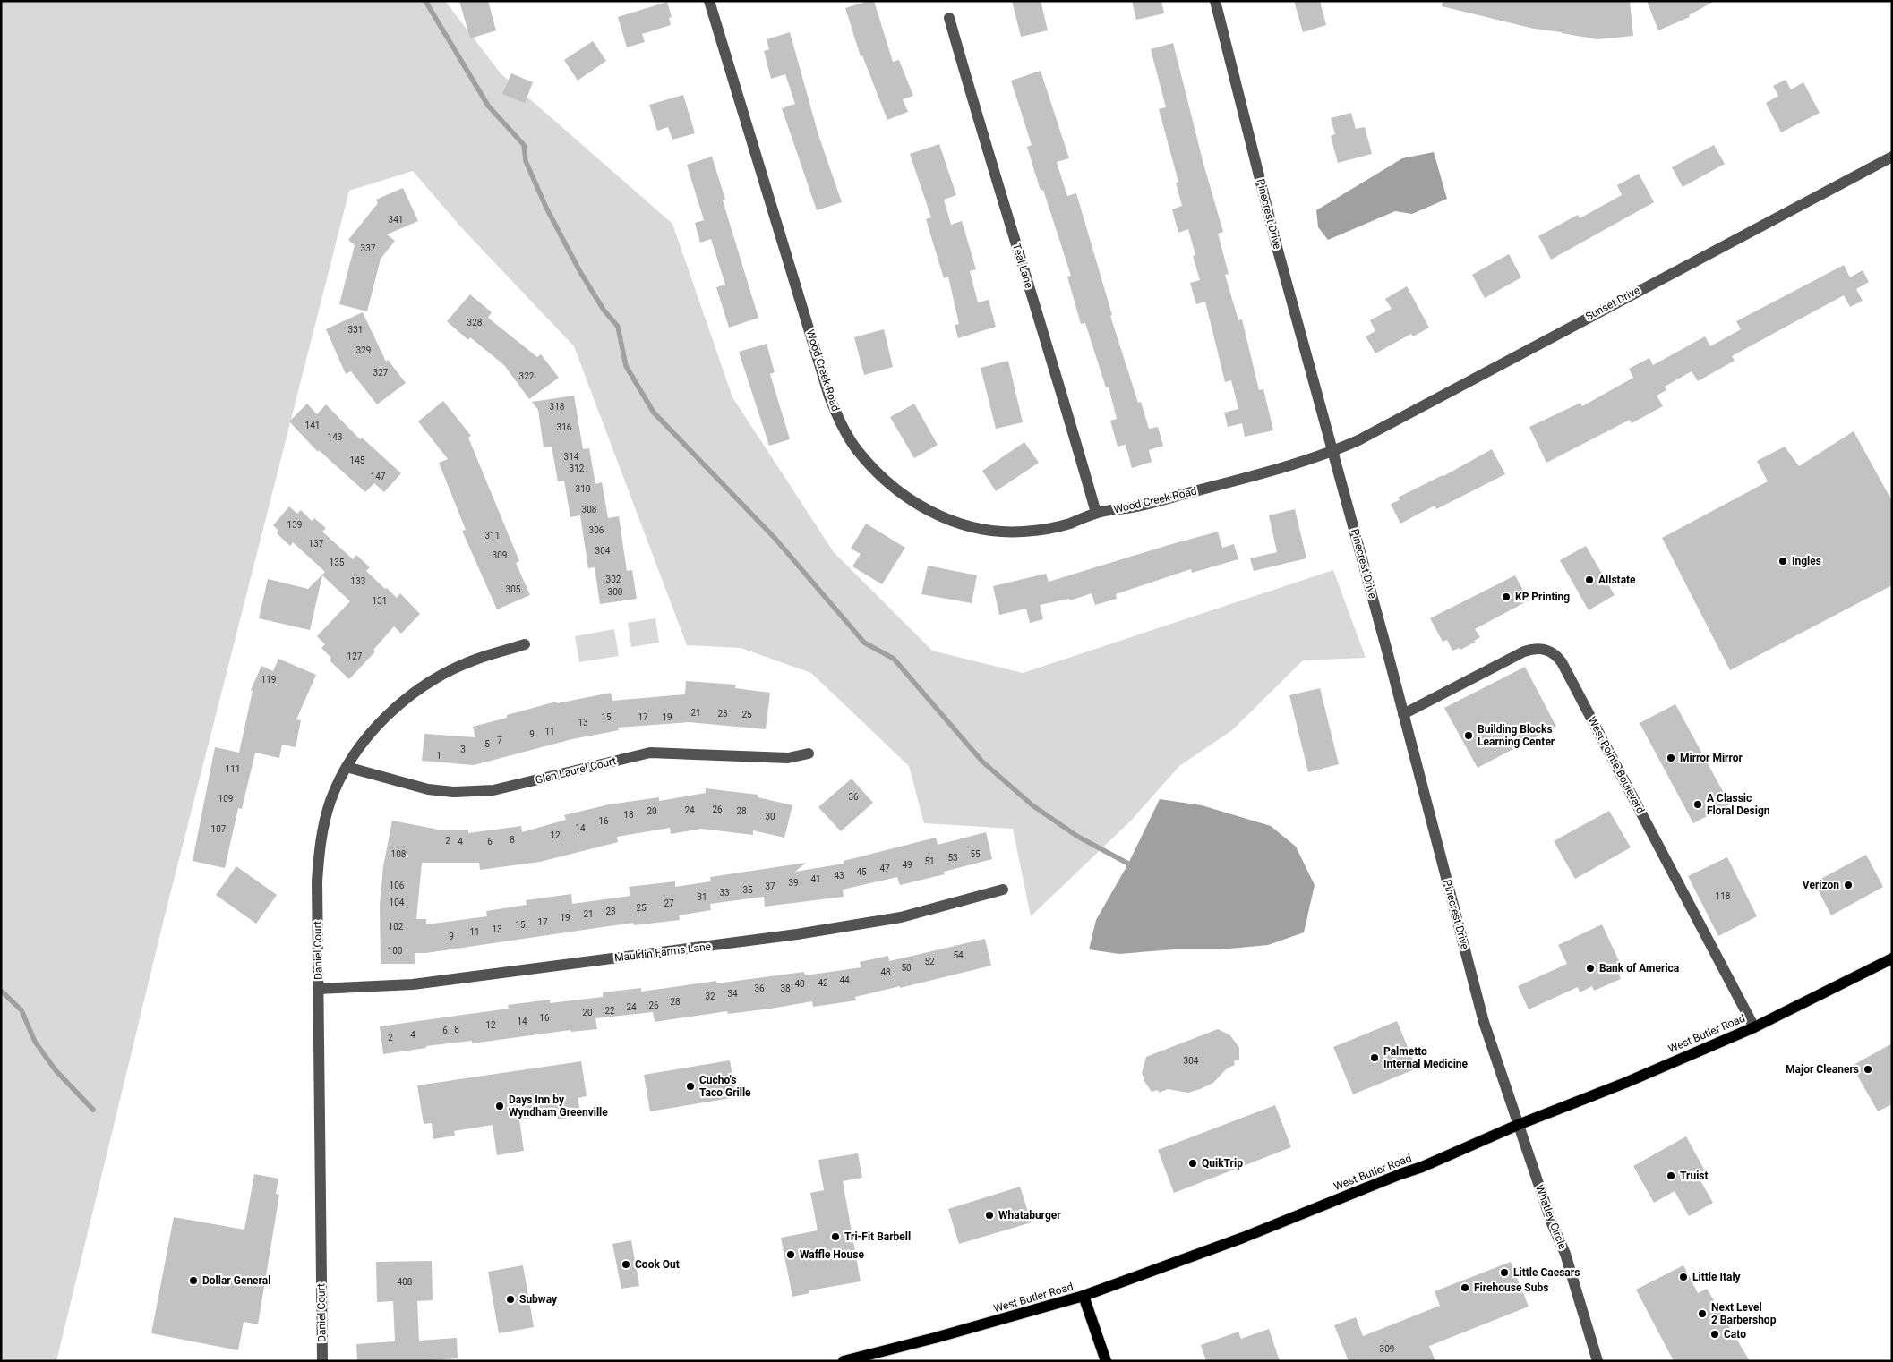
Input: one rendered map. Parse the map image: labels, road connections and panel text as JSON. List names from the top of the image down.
{
  "streets": {
    "main road": ["West Butler Road"],
    "street": [
      "Pinecrest Drive",
      "Teal Lane",
      "Sunset Drive",
      "Wood Creek Road",
      "West Pointe Boulevard",
      "Glen Laurel Court",
      "Daniel Court",
      "Mauldin Farms Lane",
      "Whatley Circle"
    ]
  },
  "crossings": [
    ["Pinecrest Drive", "Sunset Drive"],
    ["Pinecrest Drive", "Wood Creek Road"],
    ["Pinecrest Drive", "West Pointe Boulevard"],
    ["Pinecrest Drive", "West Butler Road"],
    ["Pinecrest Drive", "Whatley Circle"],
    ["Teal Lane", "Wood Creek Road"],
    ["Sunset Drive", "Wood Creek Road"],
    ["West Pointe Boulevard", "West Butler Road"],
    ["Glen Laurel Court", "Daniel Court"],
    ["Daniel Court", "Mauldin Farms Lane"],
    ["West Butler Road", "Whatley Circle"]
  ],
  "places": [
    "Ingles",
    "Allstate",
    "KP Printing",
    "Building Blocks Learning Center",
    "Mirror Mirror",
    "A Classic Floral Design",
    "Verizon",
    "Bank of America",
    "Palmetto Internal Medicine",
    "Major Cleaners",
    "Cucho's Taco Grille",
    "Days Inn by Wyndham Greenville",
    "QuikTrip",
    "Truist",
    "Whataburger",
    "Tri-Fit Barbell",
    "Waffle House",
    "Cook Out",
    "Little Caesars",
    "Little Italy",
    "Dollar General",
    "Firehouse Subs",
    "Subway",
    "Next Level 2 Barbershop",
    "Cato"
  ],
  "house_numbers": [
    "341",
    "337",
    "328",
    "331",
    "329",
    "327",
    "322",
    "318",
    "141",
    "316",
    "143",
    "314",
    "145",
    "312",
    "147",
    "310",
    "308",
    "139",
    "306",
    "311",
    "137",
    "304",
    "309",
    "135",
    "302",
    "133",
    "305",
    "300",
    "131",
    "127",
    "119",
    "21",
    "23",
    "25",
    "15",
    "17",
    "19",
    "13",
    "11",
    "9",
    "7",
    "5",
    "3",
    "1",
    "111",
    "36",
    "109",
    "26",
    "24",
    "20",
    "28",
    "18",
    "30",
    "16",
    "14",
    "107",
    "12",
    "8",
    "2",
    "4",
    "6",
    "108",
    "55",
    "53",
    "51",
    "49",
    "47",
    "45",
    "43",
    "41",
    "39",
    "106",
    "37",
    "35",
    "33",
    "118",
    "31",
    "104",
    "27",
    "25",
    "23",
    "21",
    "19",
    "17",
    "15",
    "102",
    "13",
    "11",
    "9",
    "100",
    "54",
    "52",
    "50",
    "48",
    "44",
    "42",
    "40",
    "36",
    "38",
    "34",
    "32",
    "28",
    "26",
    "24",
    "22",
    "20",
    "16",
    "14",
    "12",
    "8",
    "6",
    "4",
    "2",
    "304",
    "408",
    "309"
  ]
}
